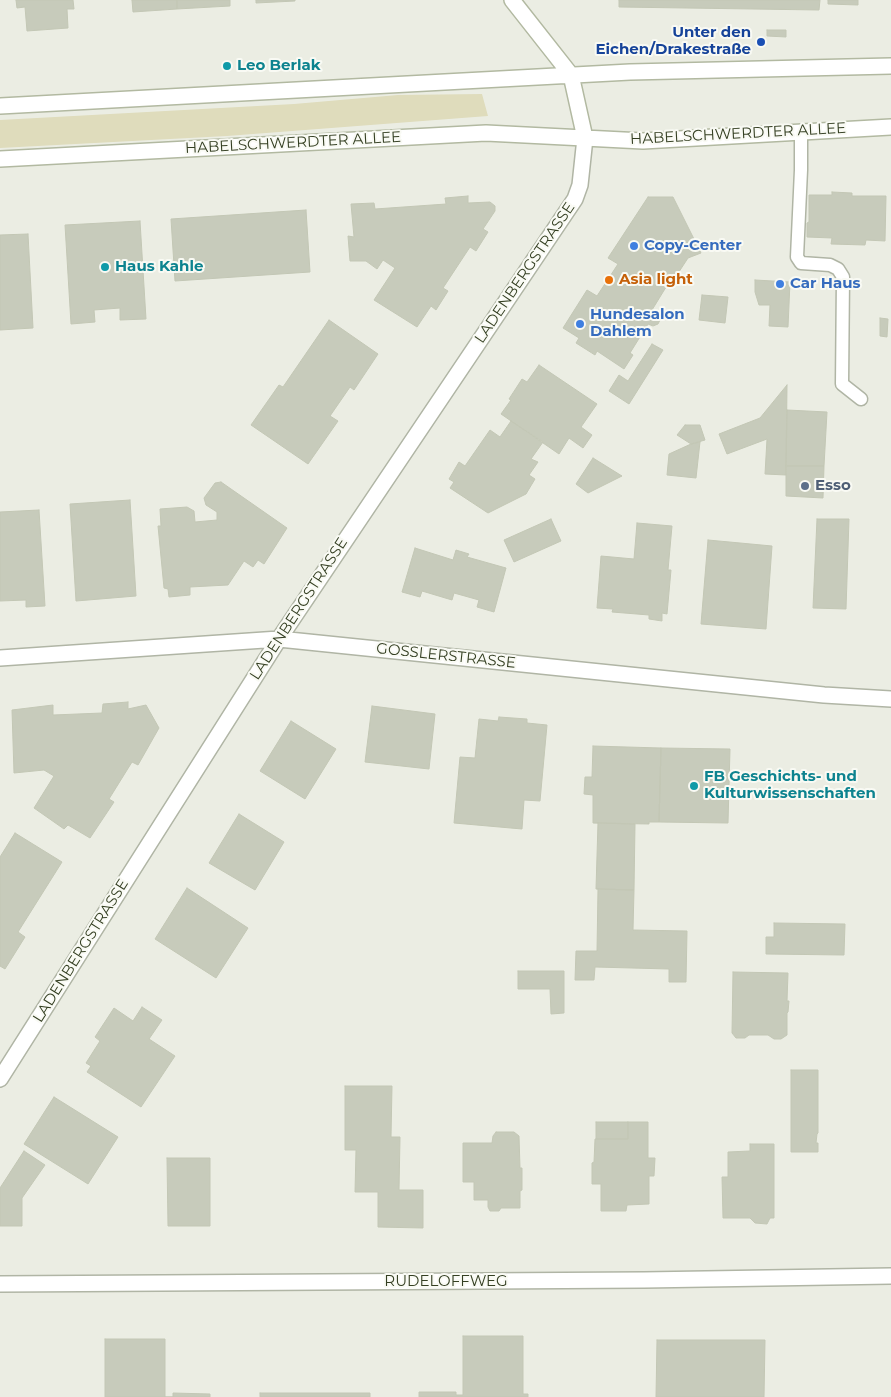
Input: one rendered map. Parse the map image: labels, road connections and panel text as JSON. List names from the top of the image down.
{
  "streets": {
    "street": [
      "HABELSCHWERDTER ALLEE",
      "LADENBERGSTRASSE",
      "GOSSLERSTRASSE",
      "RUDELOFFWEG"
    ]
  },
  "crossings": [
    ["HABELSCHWERDTER ALLEE", "LADENBERGSTRASSE"],
    ["LADENBERGSTRASSE", "GOSSLERSTRASSE"]
  ],
  "places": [
    "Unter den Eichen/Drakestraße",
    "Leo Berlak",
    "Copy-Center",
    "Haus Kahle",
    "Asia light",
    "Car Haus",
    "Hundesalon Dahlem",
    "Esso",
    "FB Geschichts- und Kulturwissenschaften"
  ]
}
